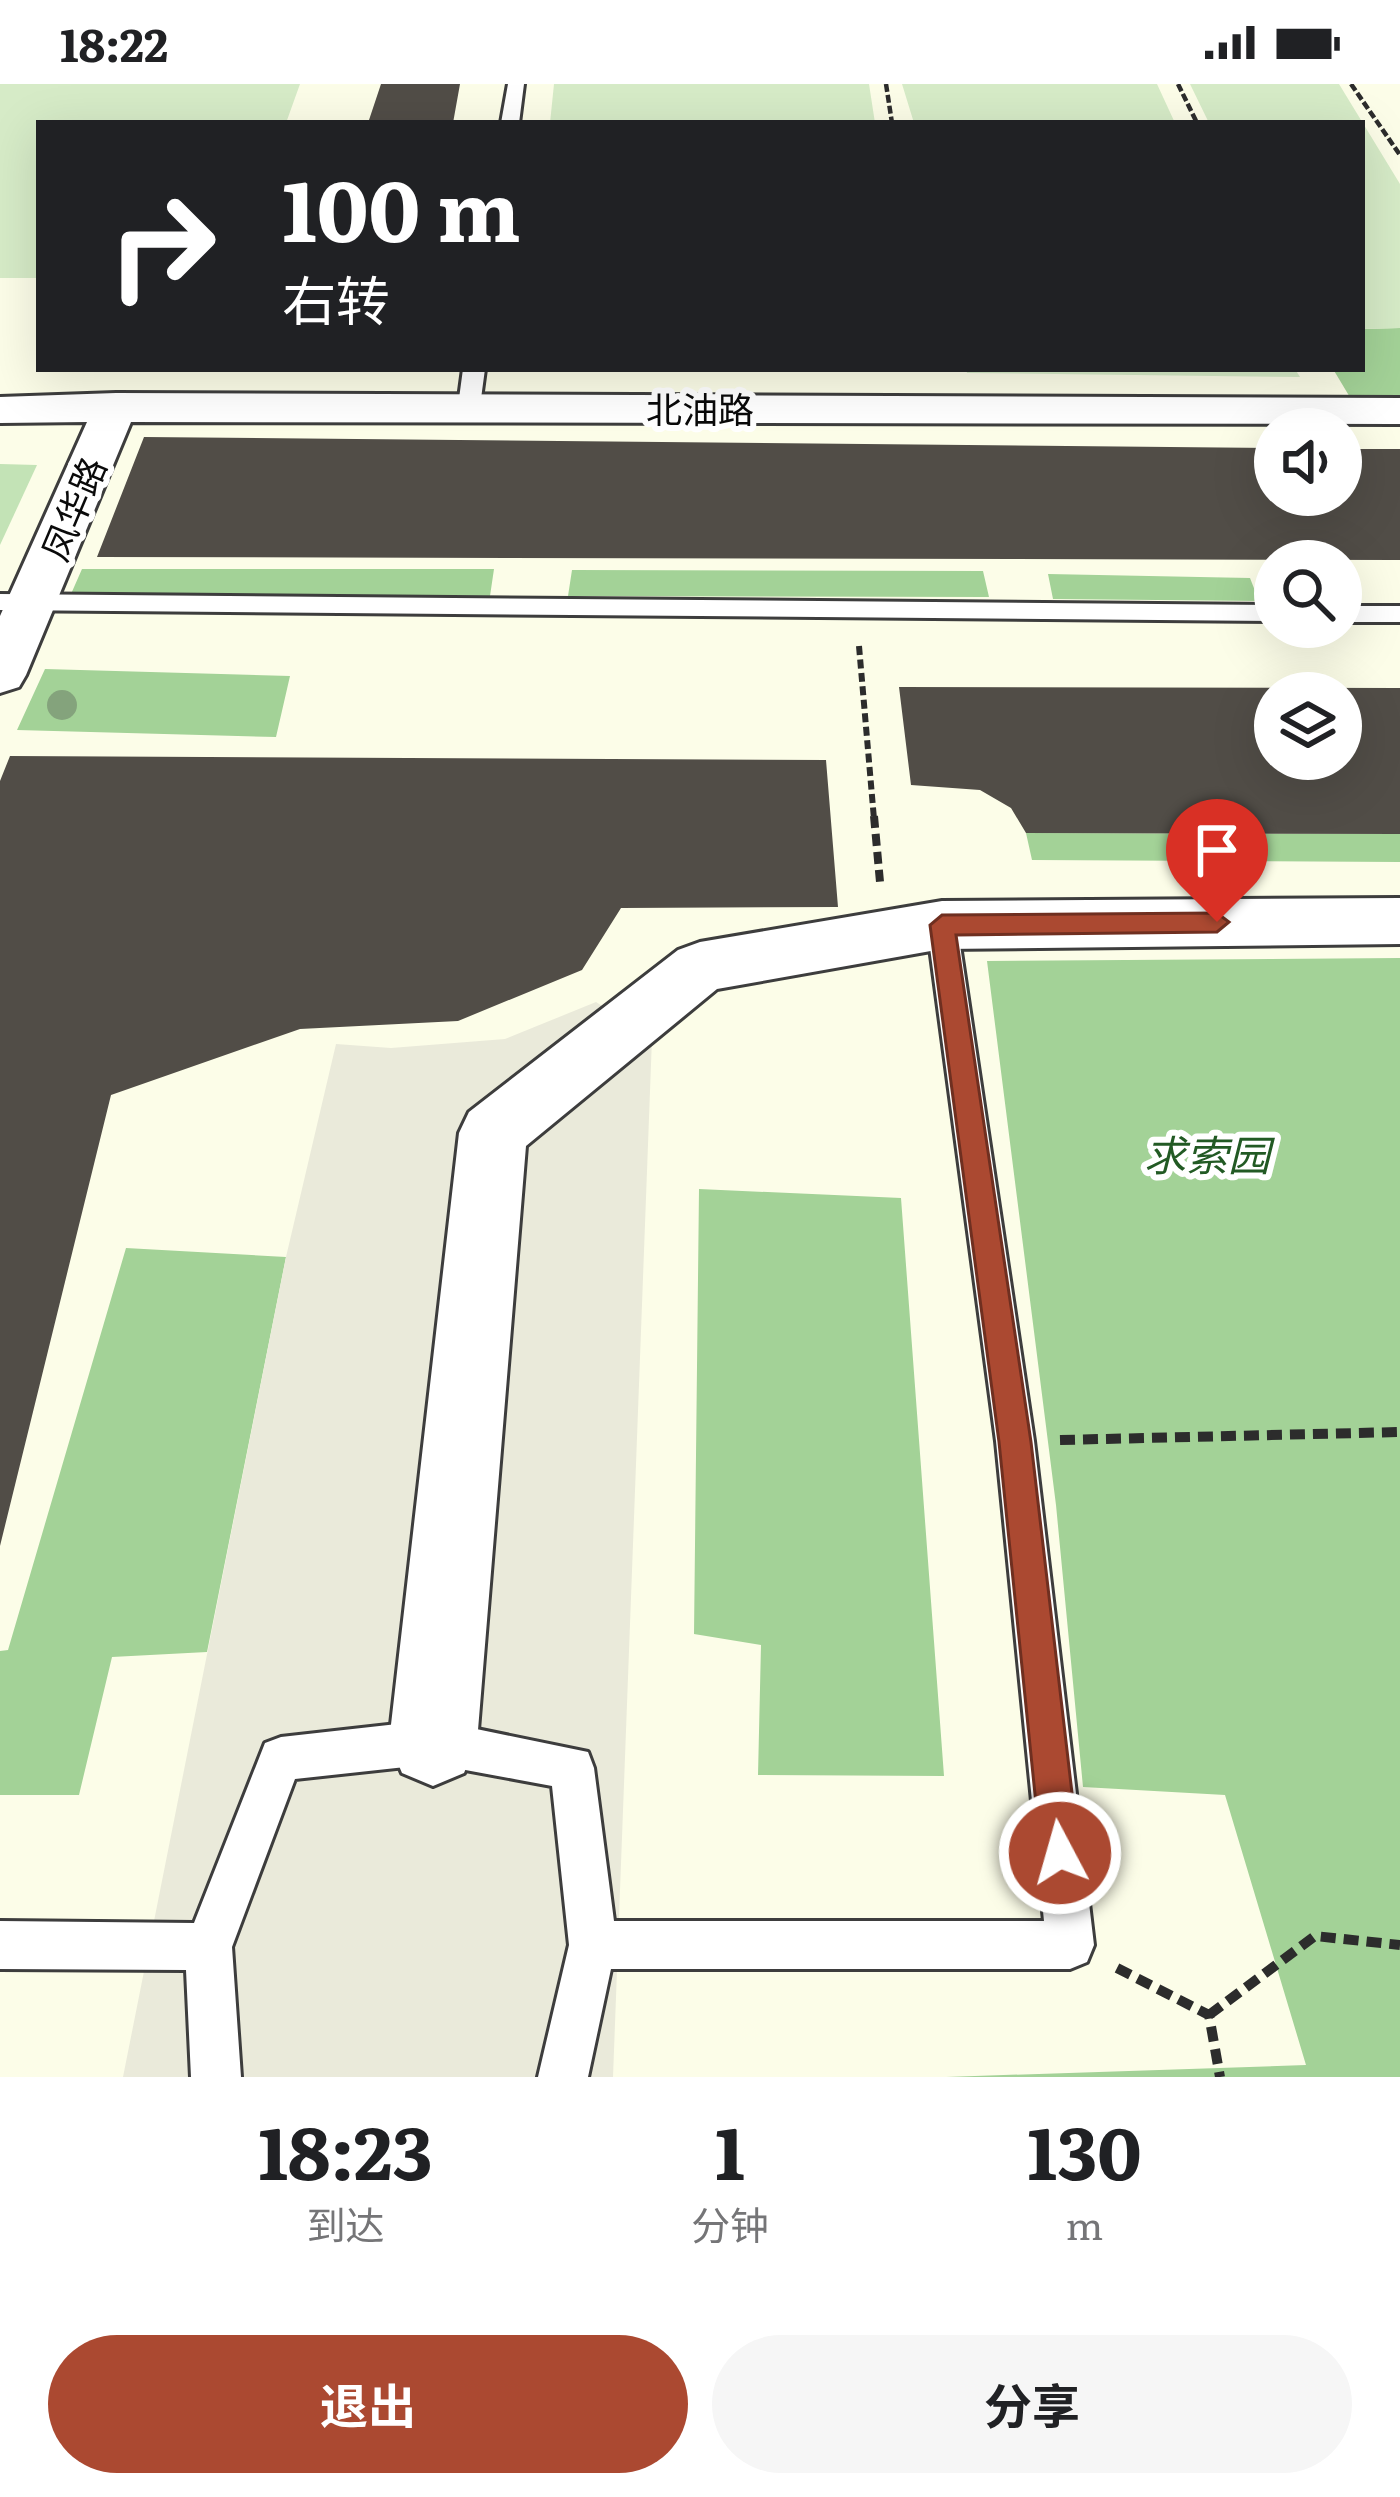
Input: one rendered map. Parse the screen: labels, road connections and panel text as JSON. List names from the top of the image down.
{
  "streets": {
    "street": ["北油路", "凤华路"]
  },
  "crossings": [
    ["北油路", "凤华路"]
  ],
  "parks": ["求索园"],
  "page": {
    "status": "18:22",
    "turn": ["100 m", "右转"],
    "eta": [
      "18:23",
      "到达",
      "1",
      "分钟",
      "130",
      "m"
    ],
    "buttons": ["退出", "分享"]
  }
}
